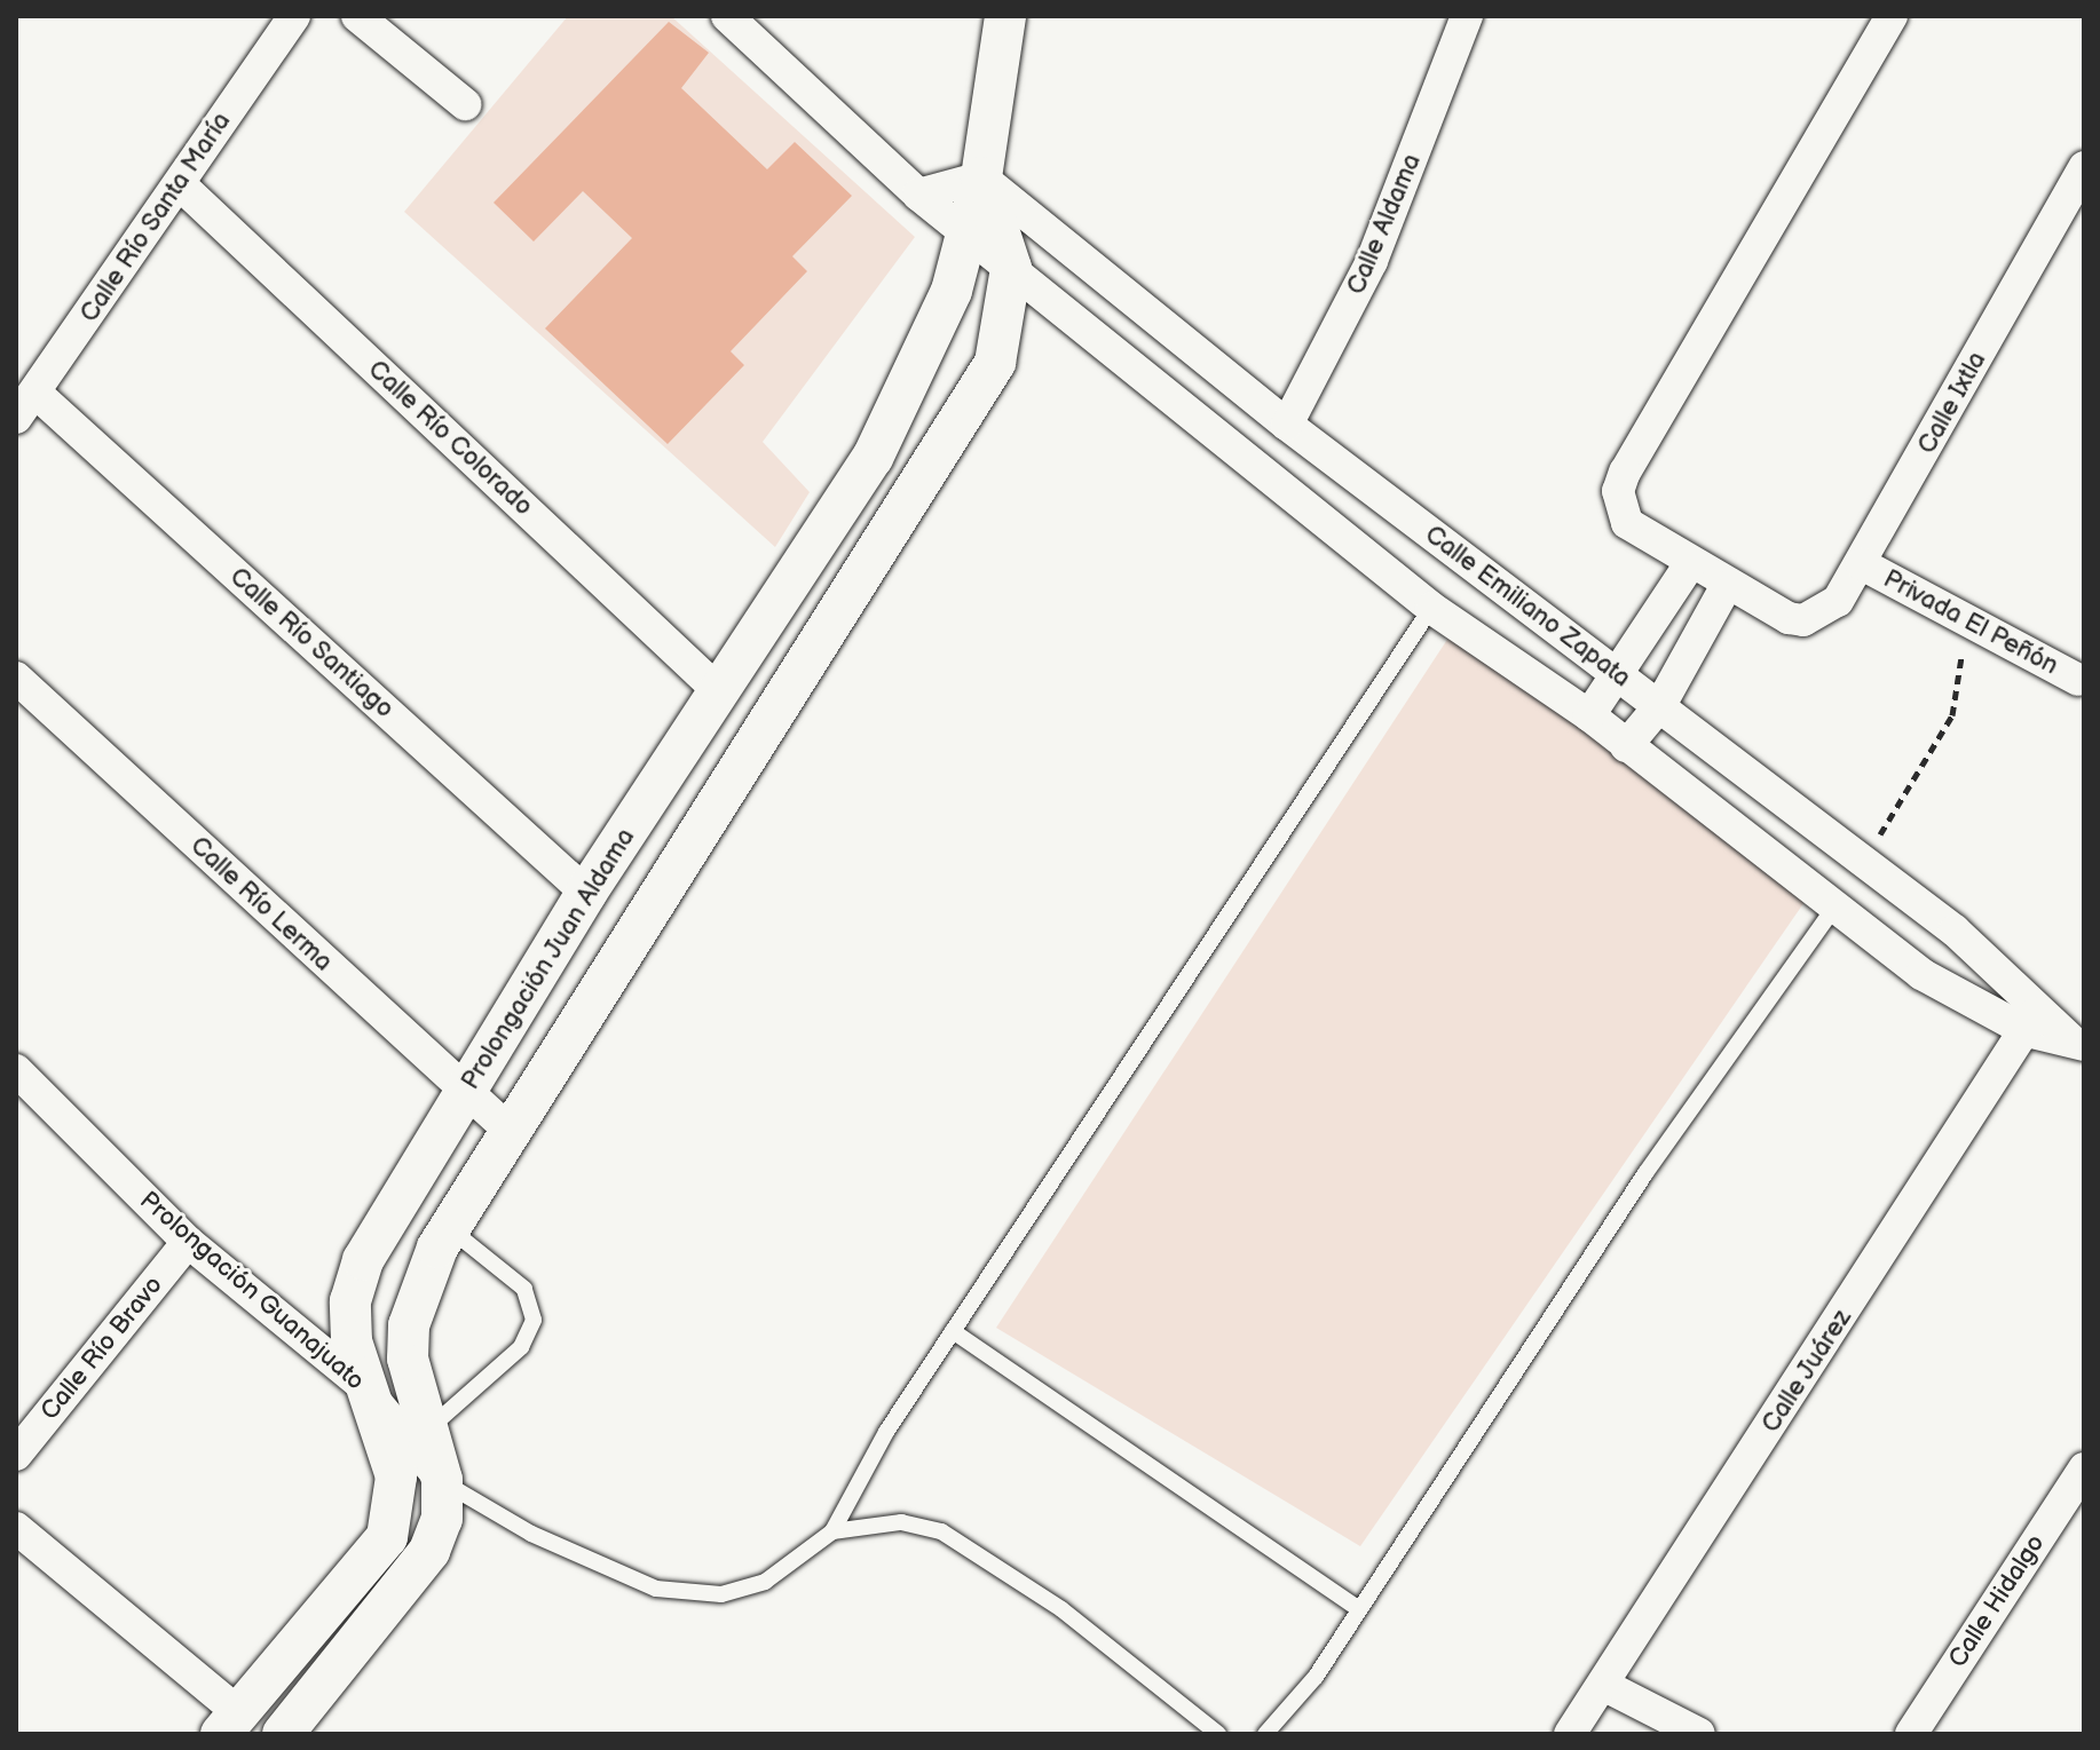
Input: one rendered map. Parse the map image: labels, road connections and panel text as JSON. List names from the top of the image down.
{
  "streets": {
    "street": [
      "Calle Río Santa María",
      "Calle Aldama",
      "Calle Ixtla",
      "Calle Río Colorado",
      "Calle Emiliano Zapata",
      "Privada El Peñón",
      "Calle Río Santiago",
      "Calle Río Lerma",
      "Prolongación Juan Aldama",
      "Prolongación Guanajuato",
      "Calle Río Bravo",
      "Calle Juárez",
      "Calle Hidalgo"
    ]
  },
  "crossings": [
    ["Calle Río Santa María", "Calle Río Colorado"],
    ["Calle Río Santa María", "Calle Río Santiago"],
    ["Calle Aldama", "Calle Emiliano Zapata"],
    ["Calle Ixtla", "Privada El Peñón"],
    ["Calle Río Colorado", "Prolongación Juan Aldama"],
    ["Calle Emiliano Zapata", "Prolongación Juan Aldama"],
    ["Calle Emiliano Zapata", "Calle Juárez"],
    ["Calle Río Santiago", "Prolongación Juan Aldama"],
    ["Calle Río Lerma", "Prolongación Juan Aldama"],
    ["Prolongación Juan Aldama", "Prolongación Guanajuato"],
    ["Prolongación Guanajuato", "Calle Río Bravo"]
  ]
}
